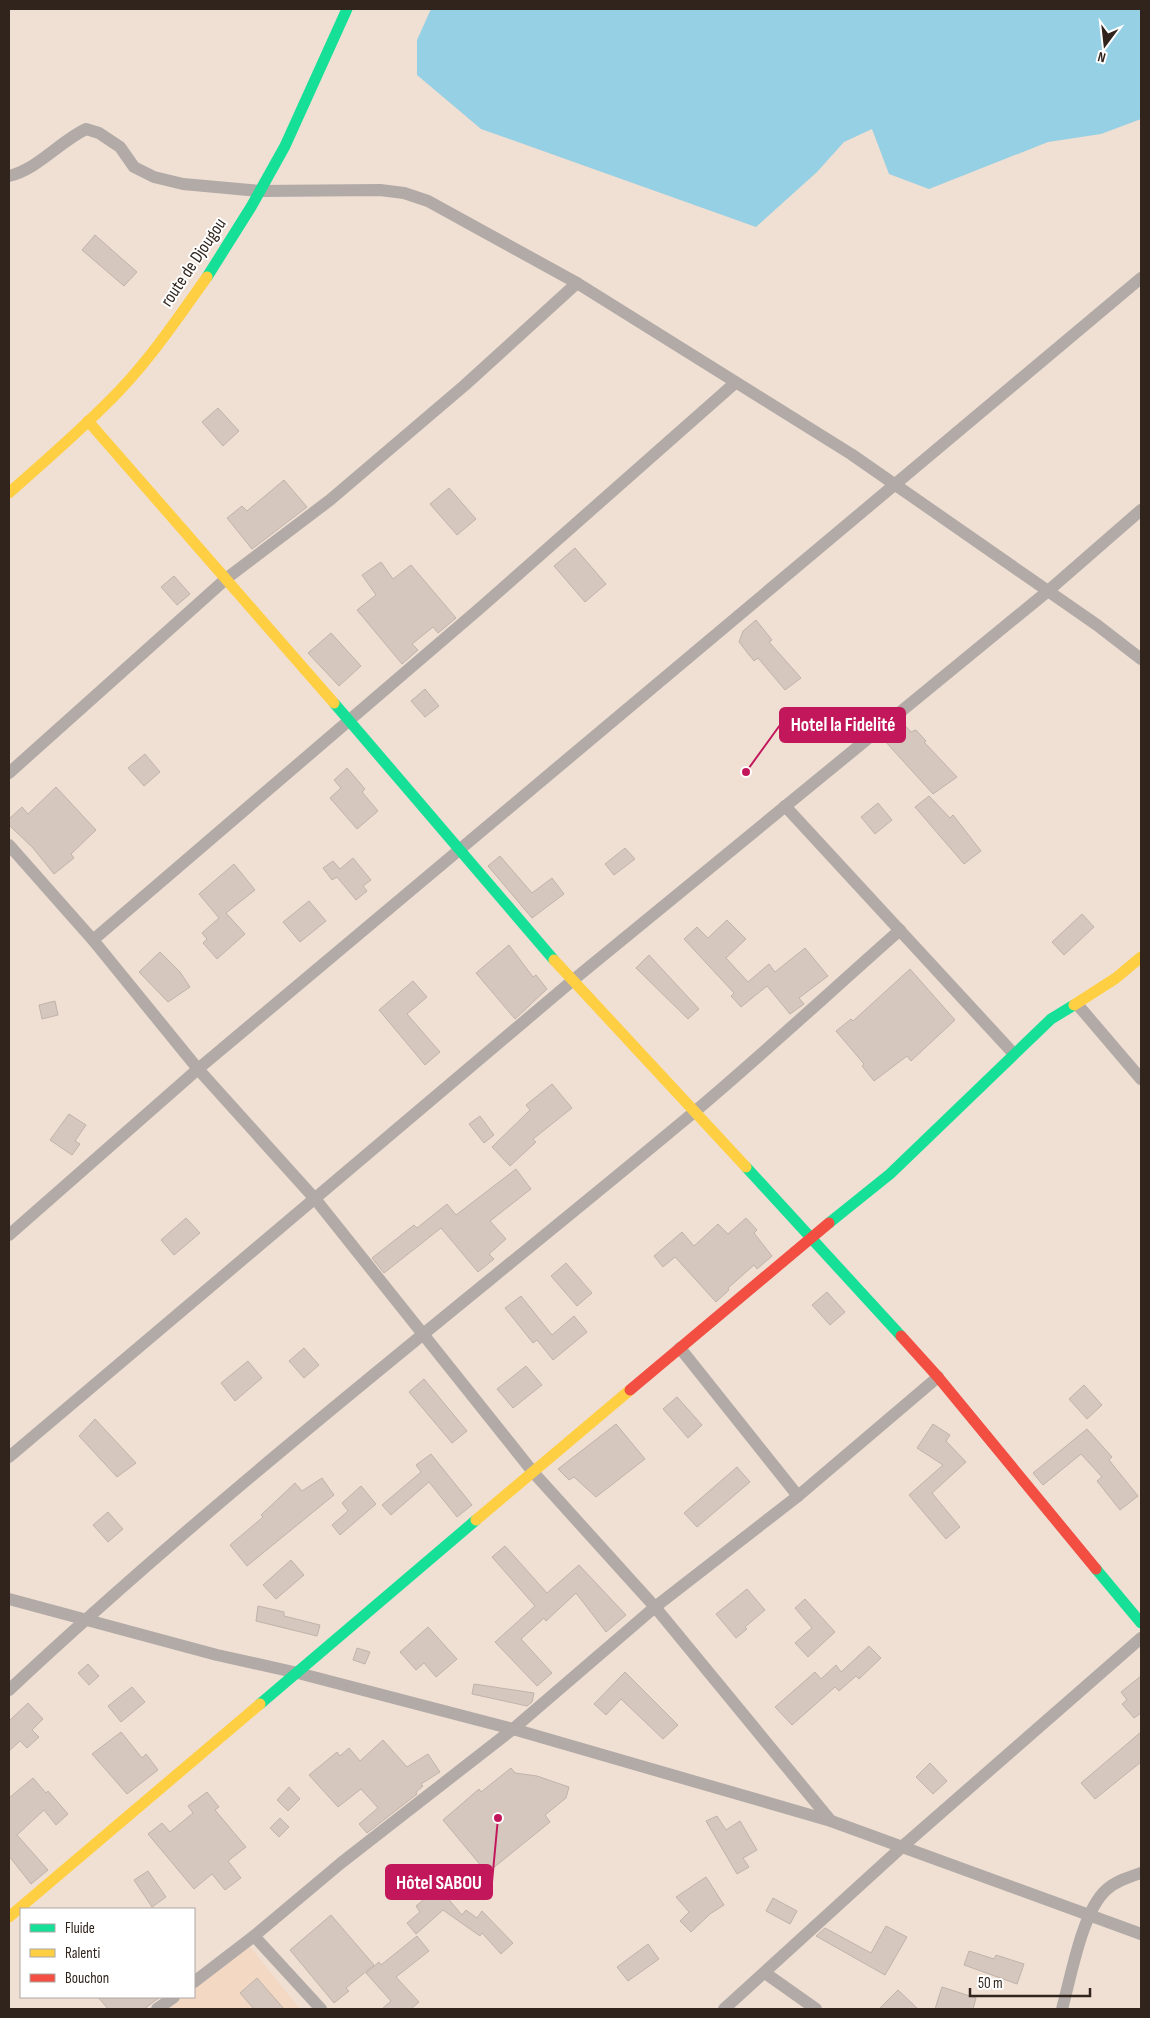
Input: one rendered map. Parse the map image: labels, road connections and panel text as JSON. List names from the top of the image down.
{
  "streets": {
    "main road": ["route de Djougou"]
  },
  "places": ["Hotel la Fidelité", "Hôtel SABOU"],
  "legend": ["Fluide", "Ralenti", "Bouchon"],
  "scale_bar": "50 m",
  "north": "bottom"
}
